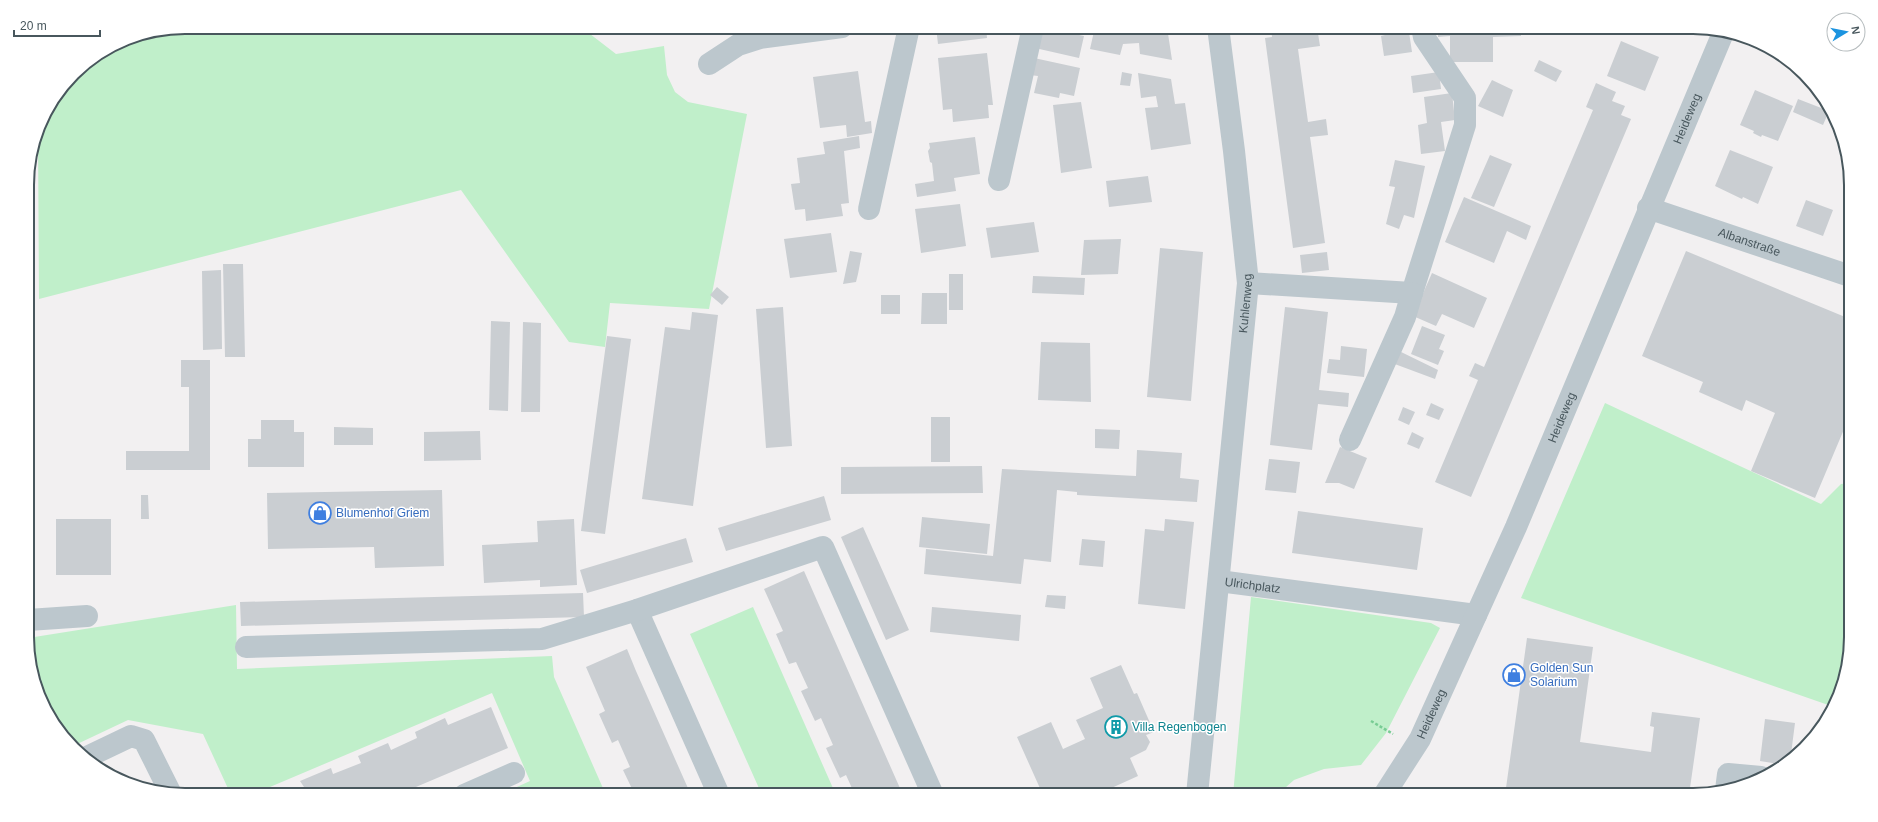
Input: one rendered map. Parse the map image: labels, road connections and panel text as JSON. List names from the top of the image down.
{
  "streets": {
    "street": [
      "Heideweg",
      "Albanstraße",
      "Kuhlenweg",
      "Ulrichplatz"
    ]
  },
  "crossings": [
    ["Heideweg", "Albanstraße"],
    ["Heideweg", "Ulrichplatz"],
    ["Kuhlenweg", "Ulrichplatz"]
  ],
  "places": {
    "shop": ["Blumenhof Griem", "Golden Sun Solarium"],
    "building": ["Villa Regenbogen"]
  },
  "scale_bar": "20 m",
  "north": "right"
}
